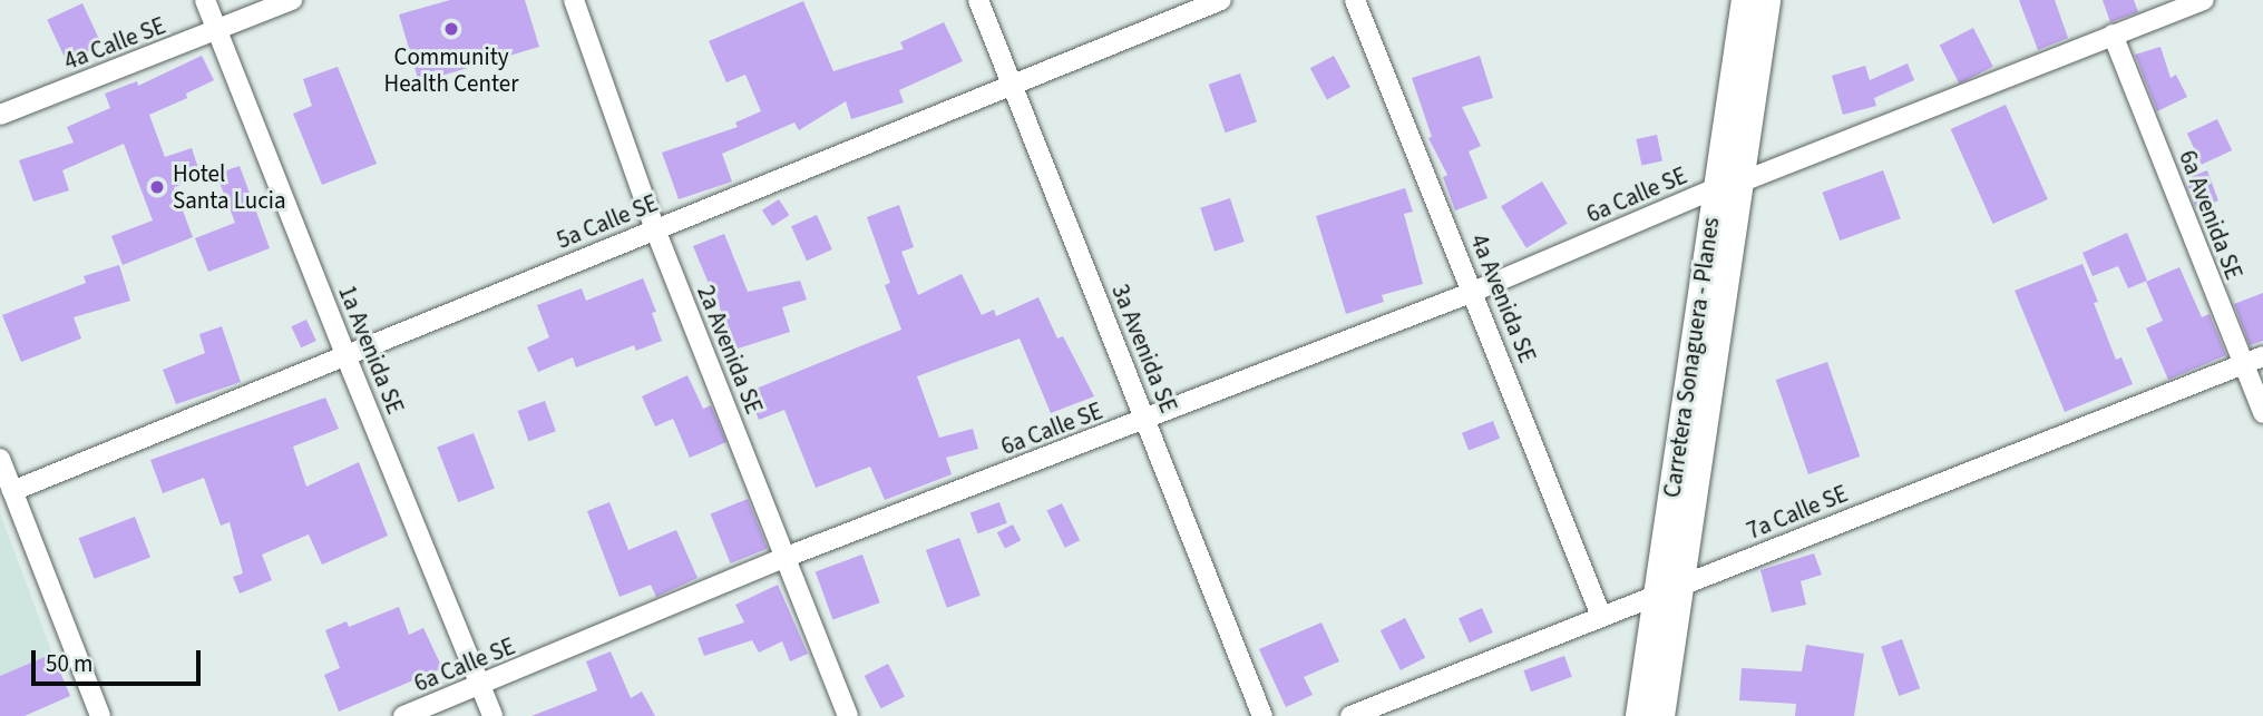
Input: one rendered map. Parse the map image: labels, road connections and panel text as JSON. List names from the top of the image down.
{
  "streets": {
    "main road": ["Carretera Sonaguera - Planes"],
    "street": [
      "4a Calle SE",
      "6a Calle SE",
      "6a Avenida SE",
      "5a Calle SE",
      "4a Avenida SE",
      "3a Avenida SE",
      "1a Avenida SE",
      "2a Avenida SE",
      "7a Calle SE"
    ]
  },
  "crossings": [
    ["4a Calle SE", "1a Avenida SE"],
    ["6a Calle SE", "6a Avenida SE"],
    ["6a Calle SE", "4a Avenida SE"],
    ["6a Calle SE", "3a Avenida SE"],
    ["6a Calle SE", "1a Avenida SE"],
    ["6a Calle SE", "2a Avenida SE"],
    ["6a Calle SE", "Carretera Sonaguera - Planes"],
    ["6a Avenida SE", "7a Calle SE"],
    ["5a Calle SE", "3a Avenida SE"],
    ["5a Calle SE", "1a Avenida SE"],
    ["5a Calle SE", "2a Avenida SE"],
    ["4a Avenida SE", "7a Calle SE"],
    ["Carretera Sonaguera - Planes", "7a Calle SE"]
  ],
  "places": ["Community Health Center", "Hotel Santa Lucia"],
  "scale_bar": "50 m"
}
